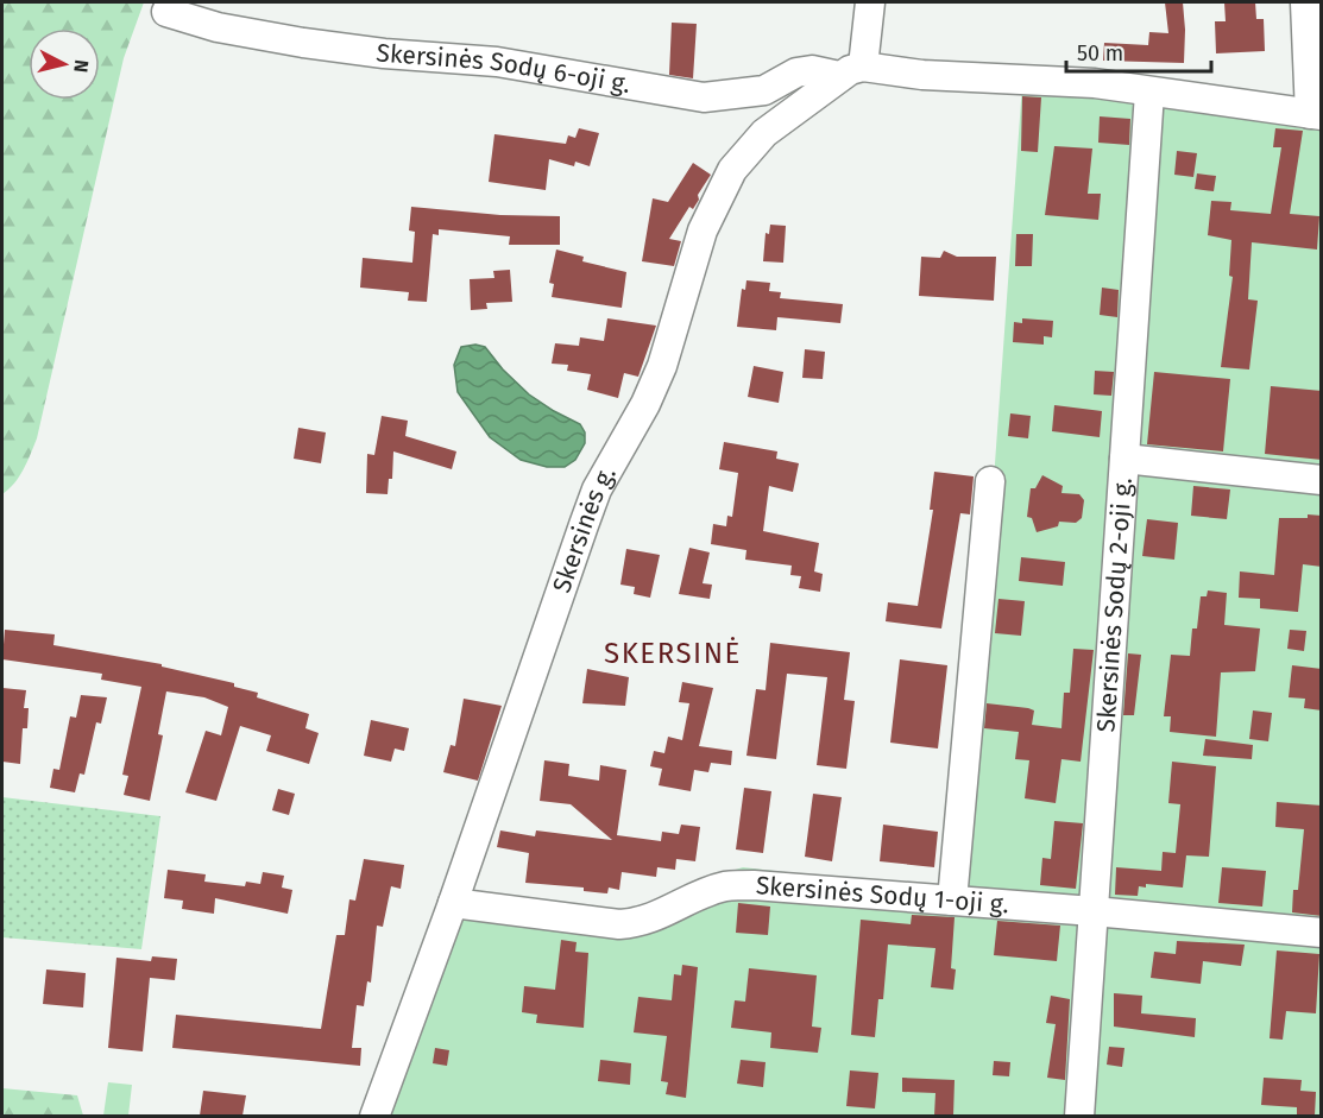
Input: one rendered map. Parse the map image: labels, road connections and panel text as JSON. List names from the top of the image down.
{
  "streets": {
    "street": [
      "Skersinės Sodų 6-oji g.",
      "Skersinės g.",
      "Skersinės Sodų 2-oji g.",
      "Skersinės Sodų 1-oji g."
    ]
  },
  "crossings": [
    ["Skersinės Sodų 6-oji g.", "Skersinės g."],
    ["Skersinės Sodų 6-oji g.", "Skersinės Sodų 2-oji g."],
    ["Skersinės g.", "Skersinės Sodų 1-oji g."],
    ["Skersinės Sodų 2-oji g.", "Skersinės Sodų 1-oji g."]
  ],
  "districts": ["SKERSINĖ"],
  "scale_bar": "50 m",
  "north": "right"
}
